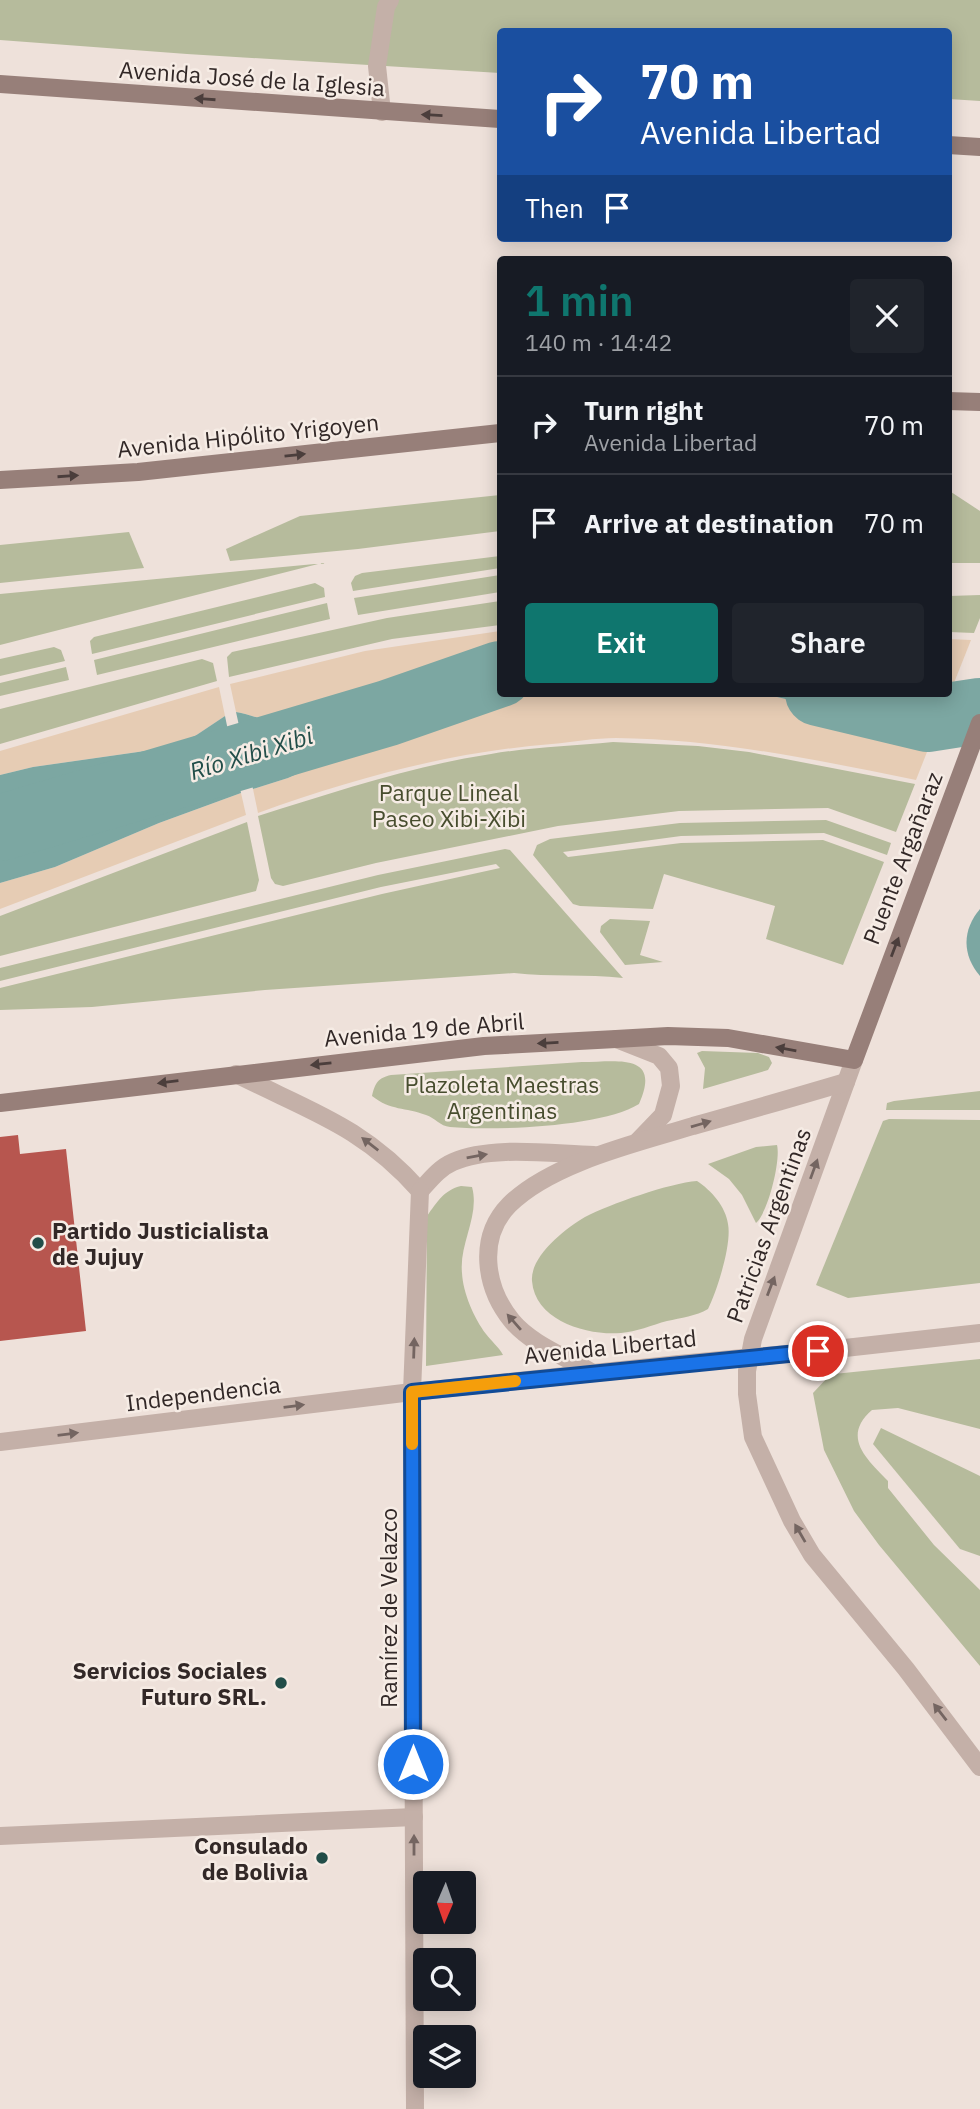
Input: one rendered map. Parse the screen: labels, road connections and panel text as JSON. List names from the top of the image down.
{
  "streets": {
    "main road": [
      "Avenida José de la Iglesia",
      "Avenida Hipólito Yrigoyen",
      "Puente Argañaraz",
      "Avenida 19 de Abril",
      "Patricias Argentinas"
    ],
    "street": ["Avenida Libertad", "Independencia", "Ramírez de Velazco"]
  },
  "crossings": [
    ["Puente Argañaraz", "Patricias Argentinas"],
    ["Avenida 19 de Abril", "Patricias Argentinas"],
    ["Avenida Libertad", "Independencia"],
    ["Avenida Libertad", "Ramírez de Velazco"],
    ["Independencia", "Ramírez de Velazco"]
  ],
  "one_way": [
    "Avenida José de la Iglesia",
    "Avenida Hipólito Yrigoyen",
    "Puente Argañaraz",
    "Avenida 19 de Abril",
    "Patricias Argentinas",
    "Independencia",
    "Ramírez de Velazco"
  ],
  "water": ["Río Xibi Xibi"],
  "parks": ["Parque Lineal Paseo Xibi-Xibi", "Plazoleta Maestras Argentinas"],
  "places": ["Partido Justicialista de Jujuy", "Servicios Sociales Futuro SRL.", "Consulado de Bolivia"],
  "north": "bottom",
  "page": {
    "turn": ["70 m", "Avenida Libertad"],
    "then": "Then",
    "heading": ["1 min", "140 m · 14:42"],
    "list": [
      {
        "name": "Turn right",
        "note": "Avenida Libertad",
        "value": "70 m"
      },
      {
        "name": "Arrive at destination",
        "value": "70 m"
      }
    ],
    "buttons": ["Exit", "Share"]
  }
}
